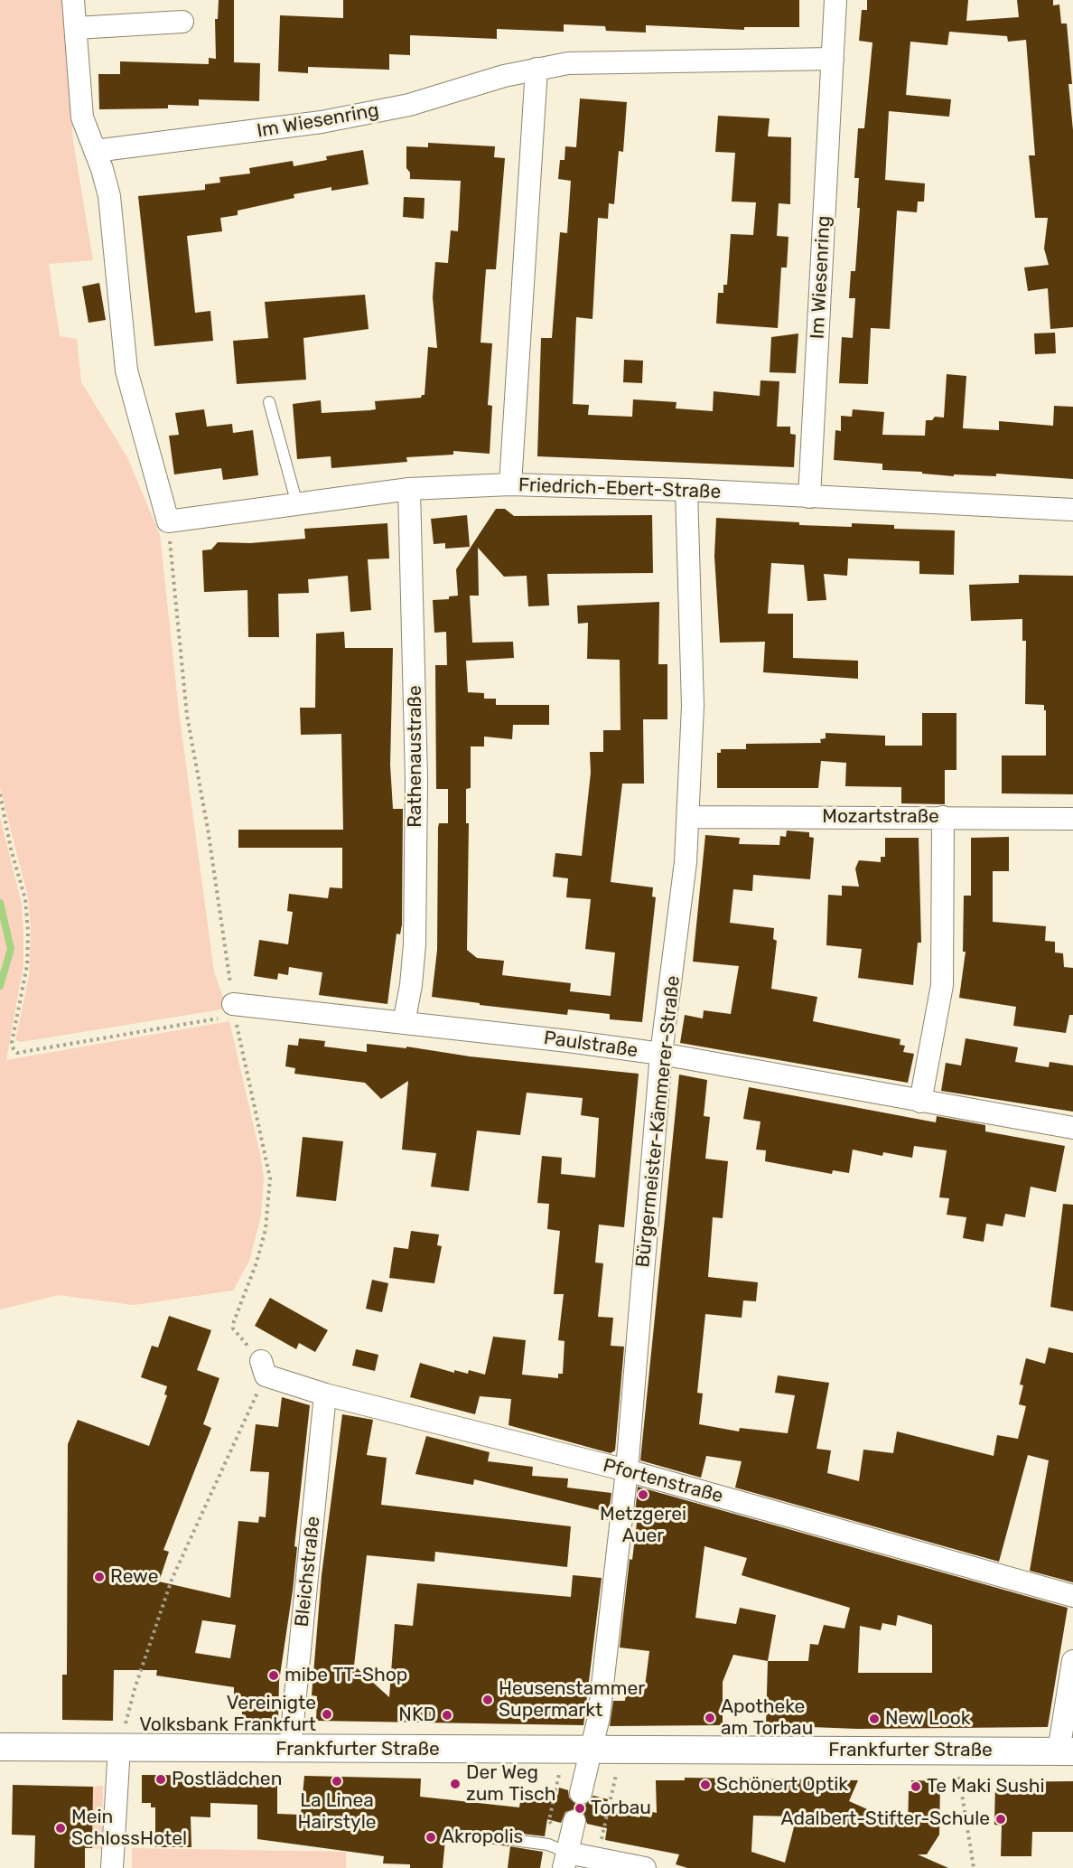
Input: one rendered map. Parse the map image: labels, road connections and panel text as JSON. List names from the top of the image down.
{
  "streets": {
    "street": [
      "Im Wiesenring",
      "Friedrich-Ebert-Straße",
      "Rathenaustraße",
      "Mozartstraße",
      "Paulstraße",
      "Bürgermeister-Kämmerer-Straße",
      "Pfortenstraße",
      "Bleichstraße",
      "Frankfurter Straße"
    ]
  },
  "crossings": [
    ["Im Wiesenring", "Friedrich-Ebert-Straße"],
    ["Friedrich-Ebert-Straße", "Rathenaustraße"],
    ["Friedrich-Ebert-Straße", "Bürgermeister-Kämmerer-Straße"],
    ["Rathenaustraße", "Paulstraße"],
    ["Mozartstraße", "Bürgermeister-Kämmerer-Straße"],
    ["Paulstraße", "Bürgermeister-Kämmerer-Straße"],
    ["Bürgermeister-Kämmerer-Straße", "Pfortenstraße"],
    ["Bürgermeister-Kämmerer-Straße", "Frankfurter Straße"],
    ["Pfortenstraße", "Bleichstraße"],
    ["Bleichstraße", "Frankfurter Straße"]
  ],
  "places": [
    "Metzgerei Auer",
    "Rewe",
    "mibe TT-Shop",
    "Heusenstammer Supermarkt",
    "Vereinigte Volksbank Frankfurt",
    "NKD",
    "Apotheke am Torbau",
    "New Look",
    "Postlädchen",
    "La Linea Hairstyle",
    "Der Weg zum Tisch",
    "Schönert Optik",
    "Te Maki Sushi",
    "Torbau",
    "Adalbert-Stifter-Schule",
    "Mein SchlossHotel",
    "Akropolis"
  ]
}
